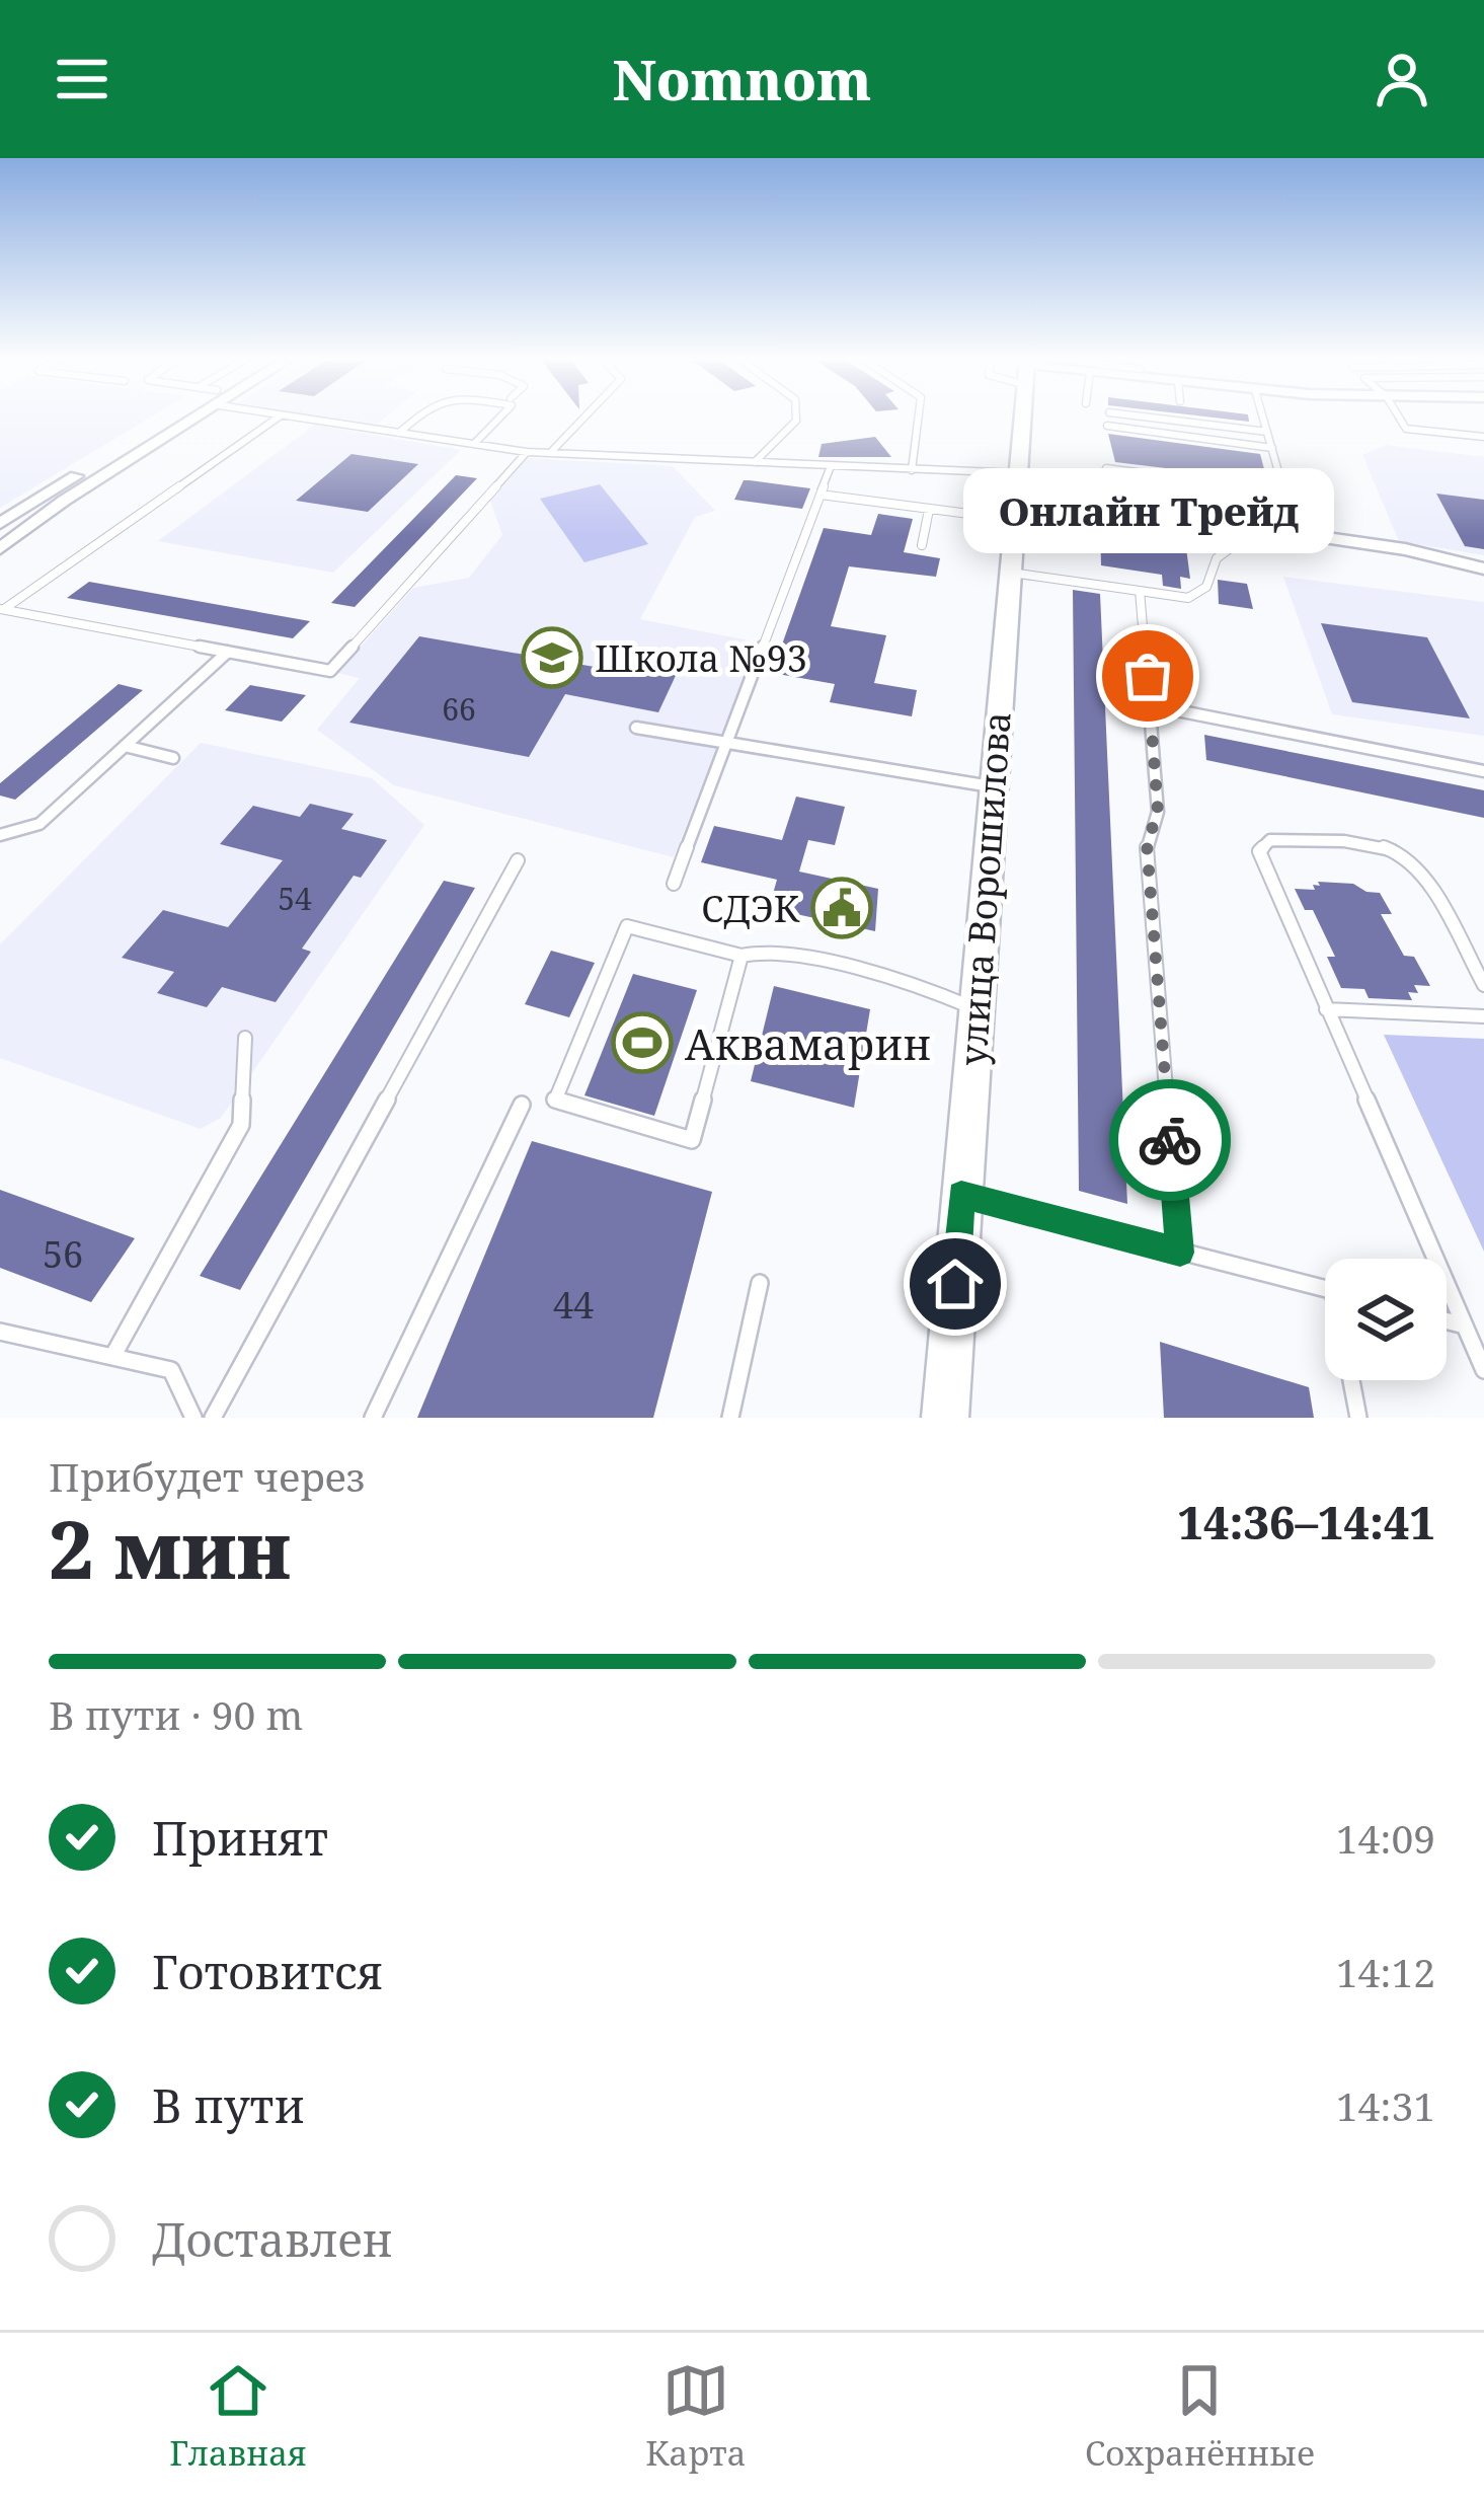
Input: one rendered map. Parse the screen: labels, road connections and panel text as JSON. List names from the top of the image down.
{
  "streets": {
    "main road": ["улица Ворошилова"]
  },
  "places": {
    "school or university": ["Школа №93"],
    "other": ["Онлайн Трейд"],
    "public building": ["СДЭК"],
    "sports": ["Аквамарин"]
  },
  "house_numbers": [
    "66",
    "54",
    "56",
    "44"
  ],
  "page": {
    "header": "Nomnom",
    "bubble": "Онлайн Трейд",
    "heading": ["2 мин", "Прибудет через", "14:36–14:41"],
    "bar": "В пути · 90 m",
    "list": [
      ["Принят", "14:09"],
      ["Готовится", "14:12"],
      ["В пути", "14:31"],
      "Доставлен"
    ],
    "tabs": ["Главная", "Карта", "Сохранённые"]
  }
}
